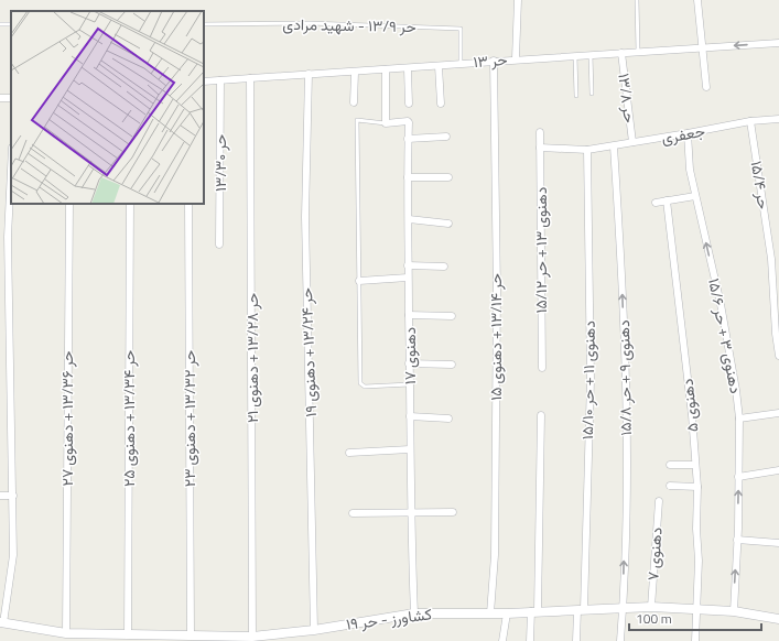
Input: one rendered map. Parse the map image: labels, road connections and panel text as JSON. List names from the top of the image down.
{
  "streets": {
    "street": [
      "حر ۱۳",
      "حر ۱۳/۸",
      "جعفری",
      "حر ۱۳/۳۰",
      "حر ۱۵/۴",
      "دهنوی ۱۳ + حر ۱۵/۱۲",
      "دهنوی ۳ + حر ۱۵/۶",
      "حر ۱۳/۱۴ + دهنوی ۱۵",
      "حر ۱۳/۲۴ + دهنوی ۱۹",
      "دهنوی ۱۷",
      "حر ۱۳/۲۸ + دهنوی ۲۱",
      "دهنوی ۹ + حر ۱۵/۸",
      "دهنوی ۱۱ + حر ۱۵/۱۰",
      "دهنوی ۵",
      "حر ۱۳/۳۶ + دهنوی ۲۷",
      "حر ۱۳/۳۴ + دهنوی ۲۵",
      "حر ۱۳/۳۲ + دهنوی ۲۳",
      "دهنوی ۷",
      "کشاورز - حر ۱۹"
    ],
    "lane": ["حر ۱۳/۹ - شهید مرادی"]
  },
  "crossings": [
    ["حر ۱۳/۹ - شهید مرادی", "حر ۱۳"],
    ["حر ۱۳", "حر ۱۳/۸"],
    ["حر ۱۳", "حر ۱۳/۳۰"],
    ["حر ۱۳", "حر ۱۳/۱۴ + دهنوی ۱۵"],
    ["حر ۱۳", "حر ۱۳/۲۴ + دهنوی ۱۹"],
    ["حر ۱۳", "حر ۱۳/۲۸ + دهنوی ۲۱"],
    ["حر ۱۳/۸", "جعفری"],
    ["جعفری", "حر ۱۵/۴"],
    ["جعفری", "دهنوی ۱۳ + حر ۱۵/۱۲"],
    ["جعفری", "دهنوی ۳ + حر ۱۵/۶"],
    ["جعفری", "دهنوی ۹ + حر ۱۵/۸"],
    ["جعفری", "دهنوی ۱۱ + حر ۱۵/۱۰"],
    ["دهنوی ۳ + حر ۱۵/۶", "کشاورز - حر ۱۹"],
    ["حر ۱۳/۱۴ + دهنوی ۱۵", "کشاورز - حر ۱۹"],
    ["حر ۱۳/۲۴ + دهنوی ۱۹", "کشاورز - حر ۱۹"],
    ["دهنوی ۱۷", "کشاورز - حر ۱۹"],
    ["حر ۱۳/۲۸ + دهنوی ۲۱", "کشاورز - حر ۱۹"],
    ["دهنوی ۹ + حر ۱۵/۸", "کشاورز - حر ۱۹"],
    ["دهنوی ۱۱ + حر ۱۵/۱۰", "کشاورز - حر ۱۹"],
    ["دهنوی ۵", "کشاورز - حر ۱۹"],
    ["حر ۱۳/۳۶ + دهنوی ۲۷", "کشاورز - حر ۱۹"],
    ["حر ۱۳/۳۴ + دهنوی ۲۵", "کشاورز - حر ۱۹"],
    ["حر ۱۳/۳۲ + دهنوی ۲۳", "کشاورز - حر ۱۹"],
    ["دهنوی ۷", "کشاورز - حر ۱۹"]
  ],
  "one_way": ["دهنوی ۳ + حر ۱۵/۶", "دهنوی ۹ + حر ۱۵/۸"],
  "scale_bar": "100 m"
}
